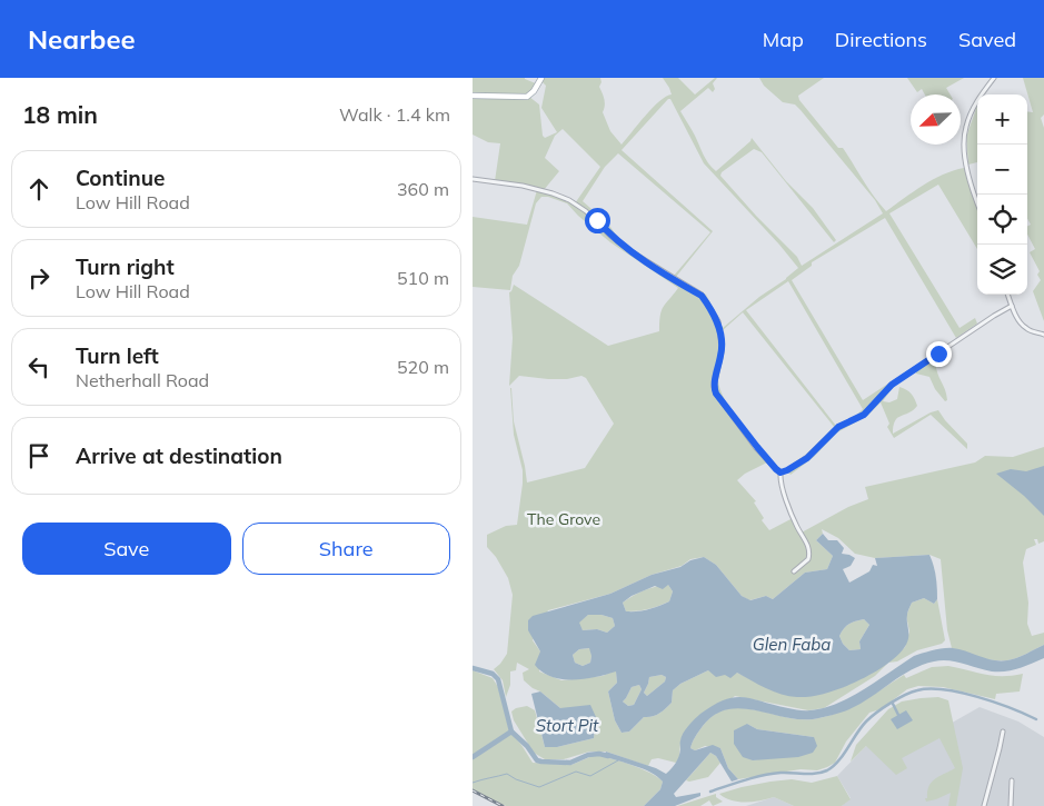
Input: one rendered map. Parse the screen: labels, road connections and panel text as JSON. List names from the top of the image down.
{
  "water": ["Glen Faba", "Stort Pit"],
  "parks": ["The Grove"],
  "north": "bottom left",
  "page": {
    "header": "Nearbee",
    "nav": ["Map", "Directions", "Saved"],
    "heading": ["18 min", "Walk · 1.4 km"],
    "map_buttons": ["+", "−"],
    "list": [
      ["Continue", "Low Hill Road", "360 m"],
      ["Turn right", "Low Hill Road", "510 m"],
      ["Turn left", "Netherhall Road", "520 m"],
      "Arrive at destination"
    ],
    "buttons": ["Save", "Share"]
  }
}
